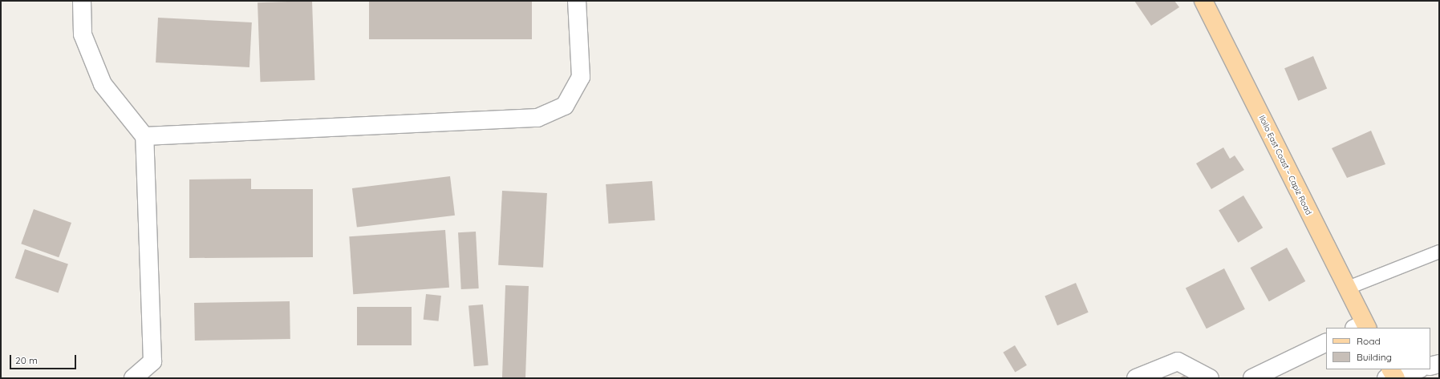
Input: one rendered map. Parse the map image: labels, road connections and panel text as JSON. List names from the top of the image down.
{
  "streets": {
    "main road": ["Iloilo East Coast – Capiz Road"]
  },
  "legend": ["Road", "Building"],
  "scale_bar": "20 m"
}
